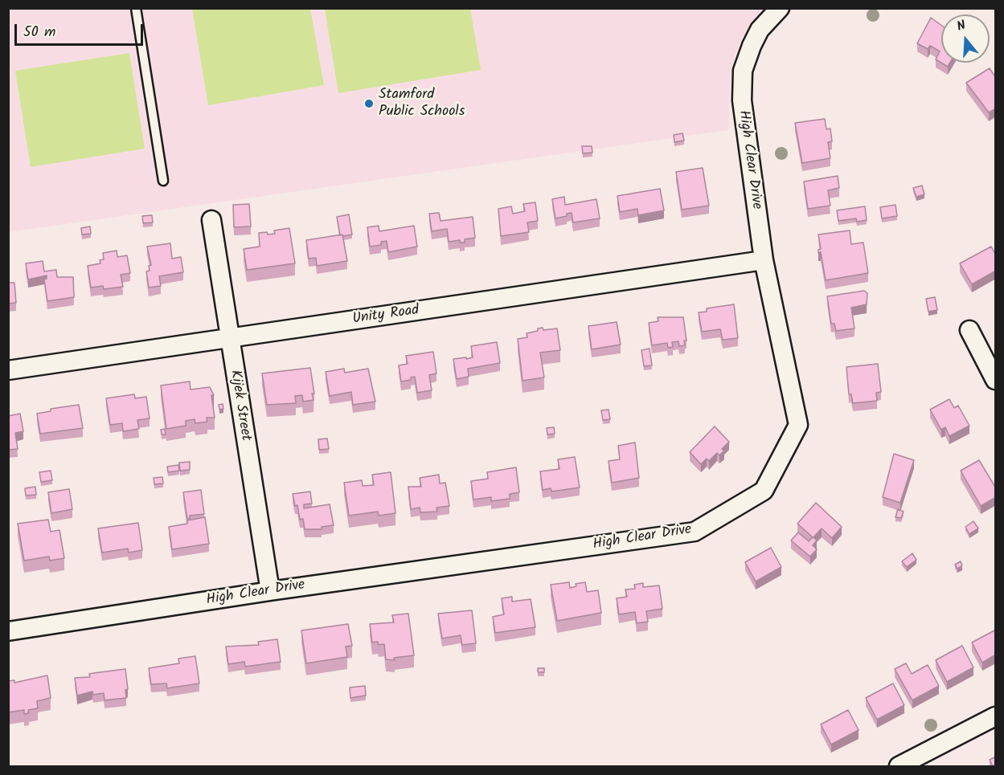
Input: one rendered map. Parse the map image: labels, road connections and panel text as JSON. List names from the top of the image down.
{
  "streets": {
    "street": ["High Clear Drive", "Unity Road", "Kijek Street"]
  },
  "crossings": [
    ["High Clear Drive", "Unity Road"],
    ["High Clear Drive", "Kijek Street"],
    ["Unity Road", "Kijek Street"]
  ],
  "places": ["Stamford Public Schools"],
  "scale_bar": "50 m",
  "north": "top"
}
